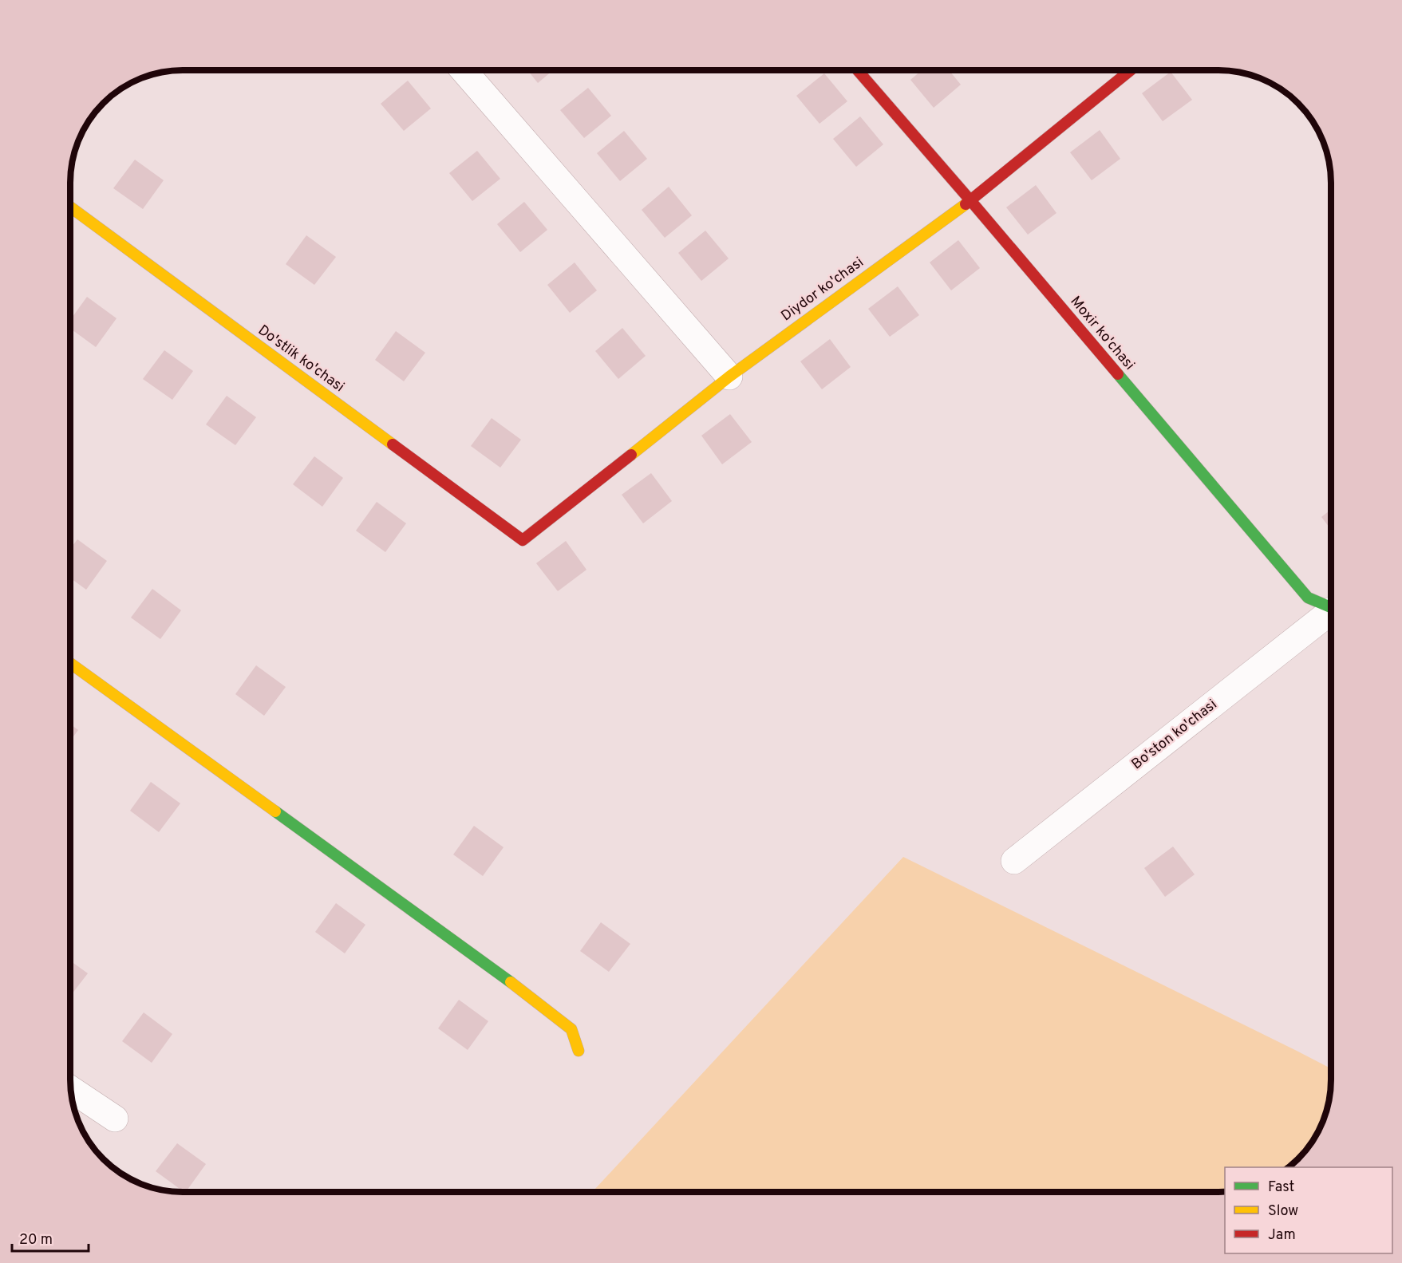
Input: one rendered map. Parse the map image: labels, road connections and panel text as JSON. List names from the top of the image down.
{
  "streets": {
    "street": [
      "Diydor ko'chasi",
      "Moxir ko'chasi",
      "Do'stlik ko'chasi",
      "Bo'ston ko'chasi"
    ]
  },
  "crossings": [
    ["Diydor ko'chasi", "Moxir ko'chasi"],
    ["Diydor ko'chasi", "Do'stlik ko'chasi"]
  ],
  "legend": ["Fast", "Slow", "Jam"],
  "scale_bar": "20 m"
}
